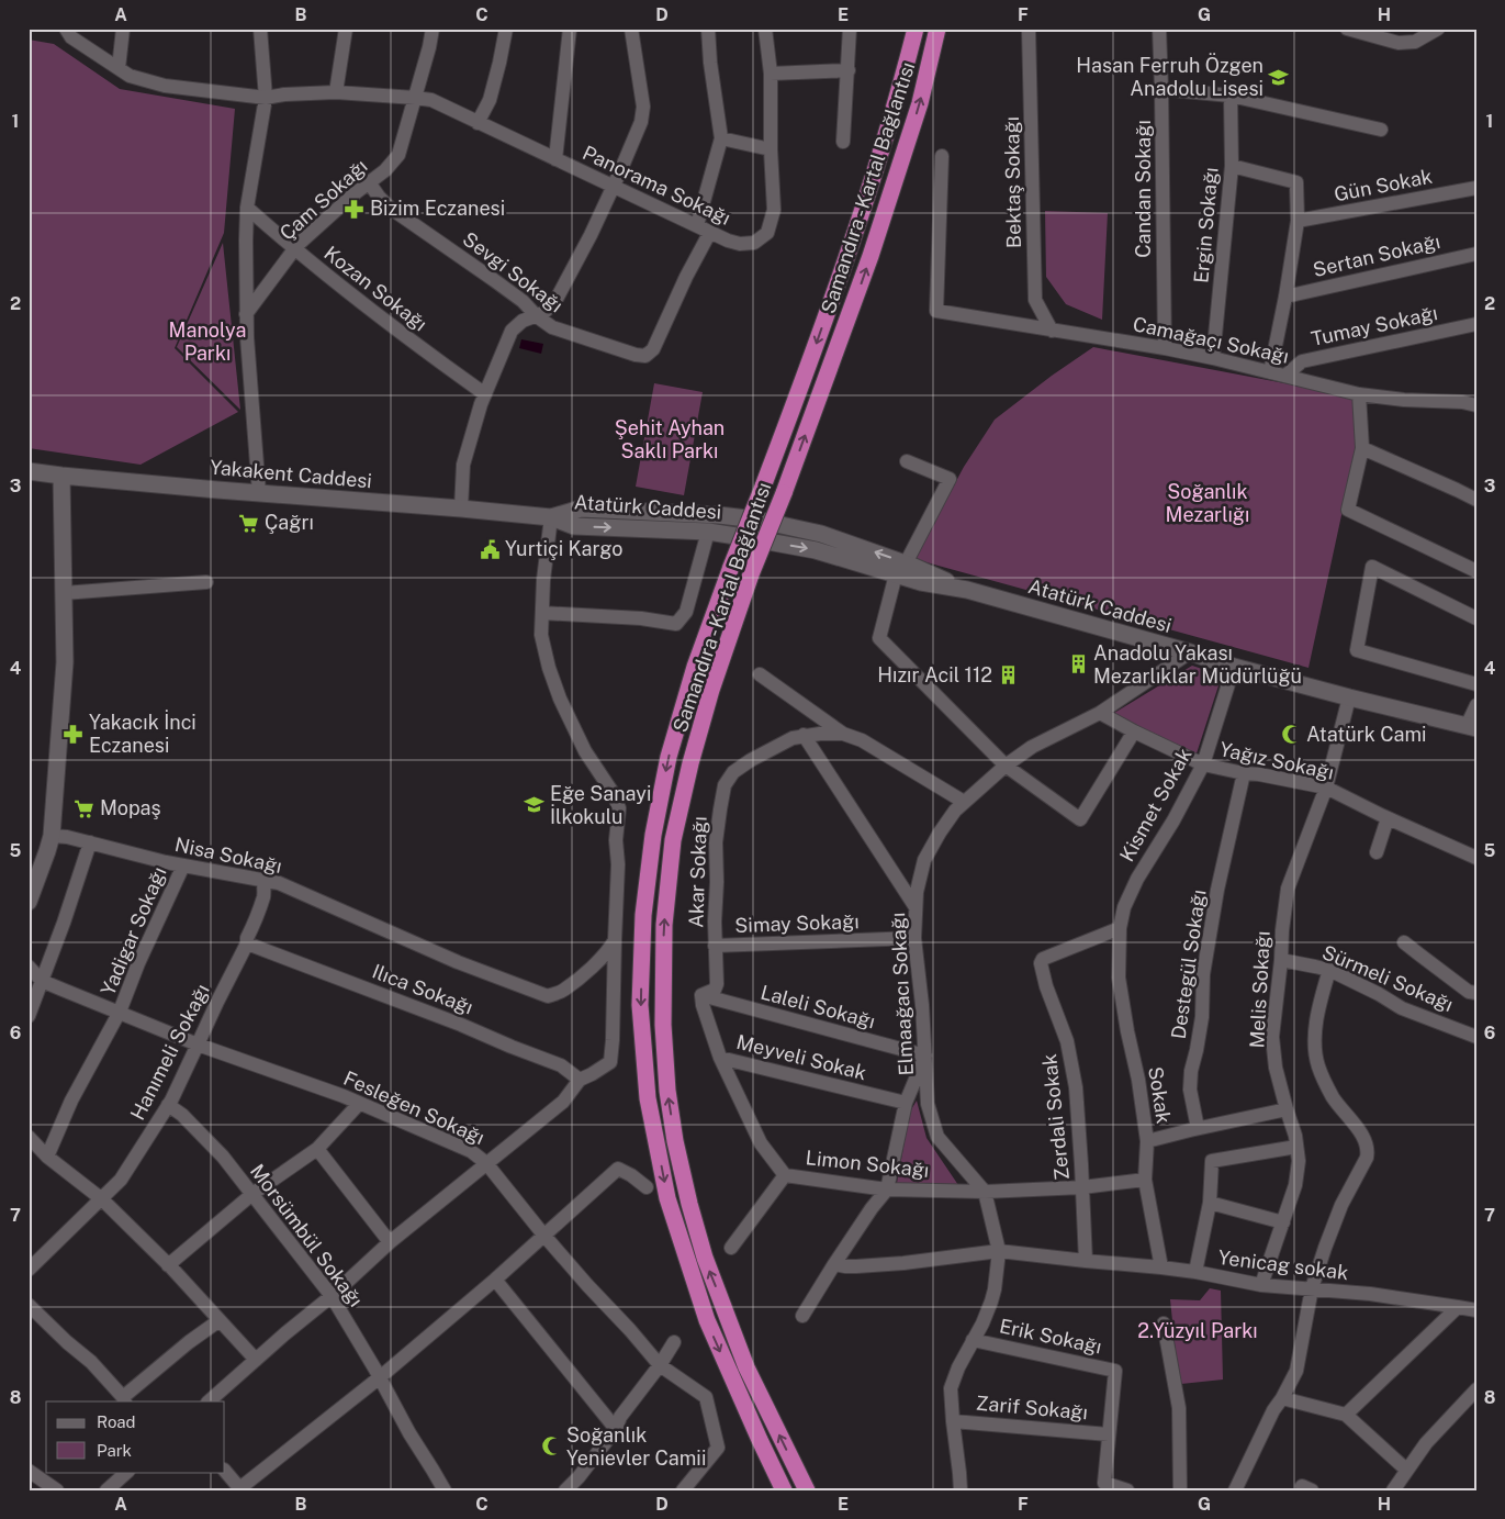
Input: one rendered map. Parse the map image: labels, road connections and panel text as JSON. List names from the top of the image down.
{
  "streets": {
    "highway": ["Samandıra - Kartal Bağlantısı"],
    "street": [
      "Bektaş Sokağı",
      "Panorama Sokağı",
      "Gün Sokak",
      "Candan Sokağı",
      "Çam Sokağı",
      "Ergin Sokağı",
      "Sertan Sokağı",
      "Sevgi Sokağı",
      "Kozan Sokağı",
      "Tumay Sokağı",
      "Camağaçı Sokağı",
      "Yakakent Caddesi",
      "Atatürk Caddesi",
      "Yağız Sokağı",
      "Kismet Sokak",
      "Nisa Sokağı",
      "Akar Sokağı",
      "Simay Sokağı",
      "Yadigar Sokağı",
      "Destegül Sokağı",
      "Sürmeli Sokağı",
      "Ilıca Sokağı",
      "Melis Sokağı",
      "Elmaağacı Sokağı",
      "Laleli Sokağı",
      "Hanımeli Sokağı",
      "Meyveli Sokak",
      "Sokak",
      "Fesleğen Sokağı",
      "Zerdali Sokak",
      "Limon Sokağı",
      "Morsümbül Sokağı",
      "Yenicag sokak",
      "Erik Sokağı",
      "Zarif Sokağı"
    ]
  },
  "crossings": [
    ["Bektaş Sokağı", "Camağaçı Sokağı"],
    ["Panorama Sokağı", "Çam Sokağı"],
    ["Panorama Sokağı", "Sevgi Sokağı"],
    ["Candan Sokağı", "Camağaçı Sokağı"],
    ["Çam Sokağı", "Sevgi Sokağı"],
    ["Çam Sokağı", "Kozan Sokağı"],
    ["Ergin Sokağı", "Camağaçı Sokağı"],
    ["Tumay Sokağı", "Camağaçı Sokağı"],
    ["Yakakent Caddesi", "Atatürk Caddesi"],
    ["Atatürk Caddesi", "Kismet Sokak"],
    ["Atatürk Caddesi", "Melis Sokağı"],
    ["Atatürk Caddesi", "Elmaağacı Sokağı"],
    ["Yağız Sokağı", "Kismet Sokak"],
    ["Yağız Sokağı", "Destegül Sokağı"],
    ["Yağız Sokağı", "Melis Sokağı"],
    ["Yağız Sokağı", "Elmaağacı Sokağı"],
    ["Kismet Sokak", "Sokak"],
    ["Kismet Sokak", "Zerdali Sokak"],
    ["Nisa Sokağı", "Yadigar Sokağı"],
    ["Nisa Sokağı", "Hanımeli Sokağı"],
    ["Akar Sokağı", "Simay Sokağı"],
    ["Akar Sokağı", "Elmaağacı Sokağı"],
    ["Akar Sokağı", "Laleli Sokağı"],
    ["Akar Sokağı", "Limon Sokağı"],
    ["Simay Sokağı", "Elmaağacı Sokağı"],
    ["Yadigar Sokağı", "Fesleğen Sokağı"],
    ["Sürmeli Sokağı", "Melis Sokağı"],
    ["Ilıca Sokağı", "Hanımeli Sokağı"],
    ["Melis Sokağı", "Yenicag sokak"],
    ["Elmaağacı Sokağı", "Laleli Sokağı"],
    ["Elmaağacı Sokağı", "Limon Sokağı"],
    ["Elmaağacı Sokağı", "Yenicag sokak"],
    ["Laleli Sokağı", "Limon Sokağı"],
    ["Hanımeli Sokağı", "Fesleğen Sokağı"],
    ["Hanımeli Sokağı", "Morsümbül Sokağı"],
    ["Meyveli Sokak", "Limon Sokağı"],
    ["Sokak", "Zerdali Sokak"],
    ["Sokak", "Limon Sokağı"],
    ["Sokak", "Yenicag sokak"],
    ["Zerdali Sokak", "Limon Sokağı"],
    ["Zerdali Sokak", "Yenicag sokak"],
    ["Erik Sokağı", "Zarif Sokağı"]
  ],
  "parks": [
    "Manolya Parkı",
    "Şehit Ayhan Saklı Parkı",
    "Soğanlık Mezarlığı",
    "2.Yüzyıl Parkı"
  ],
  "places": {
    "school or university": ["Hasan Ferruh Özgen Anadolu Lisesi", "Eğe Sanayi İlkokulu"],
    "pharmacy": ["Bizim Eczanesi", "Yakacık İnci Eczanesi"],
    "supermarket": ["Çağrı", "Mopaş"],
    "public building": ["Yurtiçi Kargo"],
    "building": ["Anadolu Yakası Mezarlıklar Müdürlüğü", "Hızır Acil 112"],
    "mosque": ["Atatürk Cami", "Soğanlık Yenievler Camii"]
  },
  "legend": ["Road", "Park"],
  "grid": {
    "columns": [
      "A",
      "B",
      "C",
      "D",
      "E",
      "F",
      "G",
      "H"
    ],
    "rows": [
      "1",
      "2",
      "3",
      "4",
      "5",
      "6",
      "7",
      "8"
    ]
  }
}
